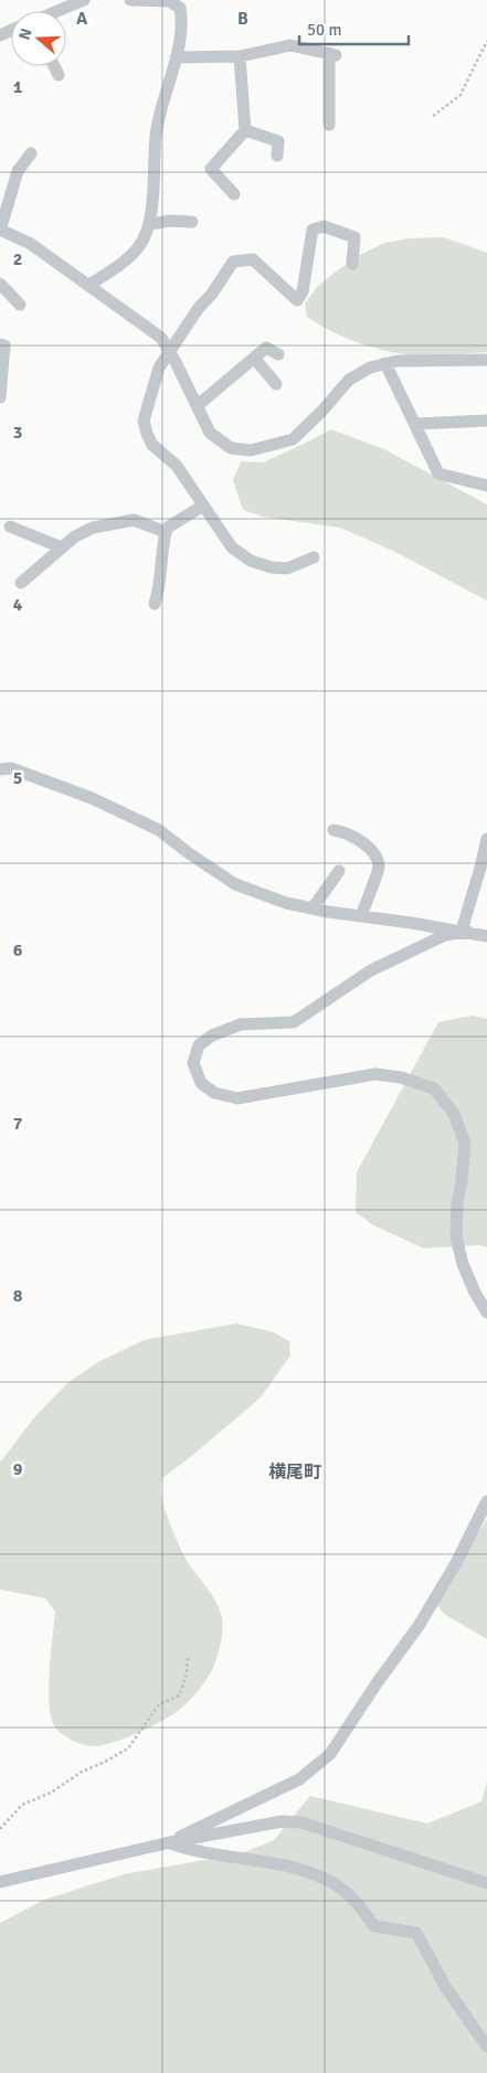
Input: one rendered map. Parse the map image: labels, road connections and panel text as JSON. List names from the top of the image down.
{
  "districts": ["横尾町"],
  "scale_bar": "50 m",
  "north": "left",
  "grid": {
    "columns": ["A", "B"],
    "rows": [
      "1",
      "2",
      "3",
      "4",
      "5",
      "6",
      "7",
      "8",
      "9"
    ]
  }
}
